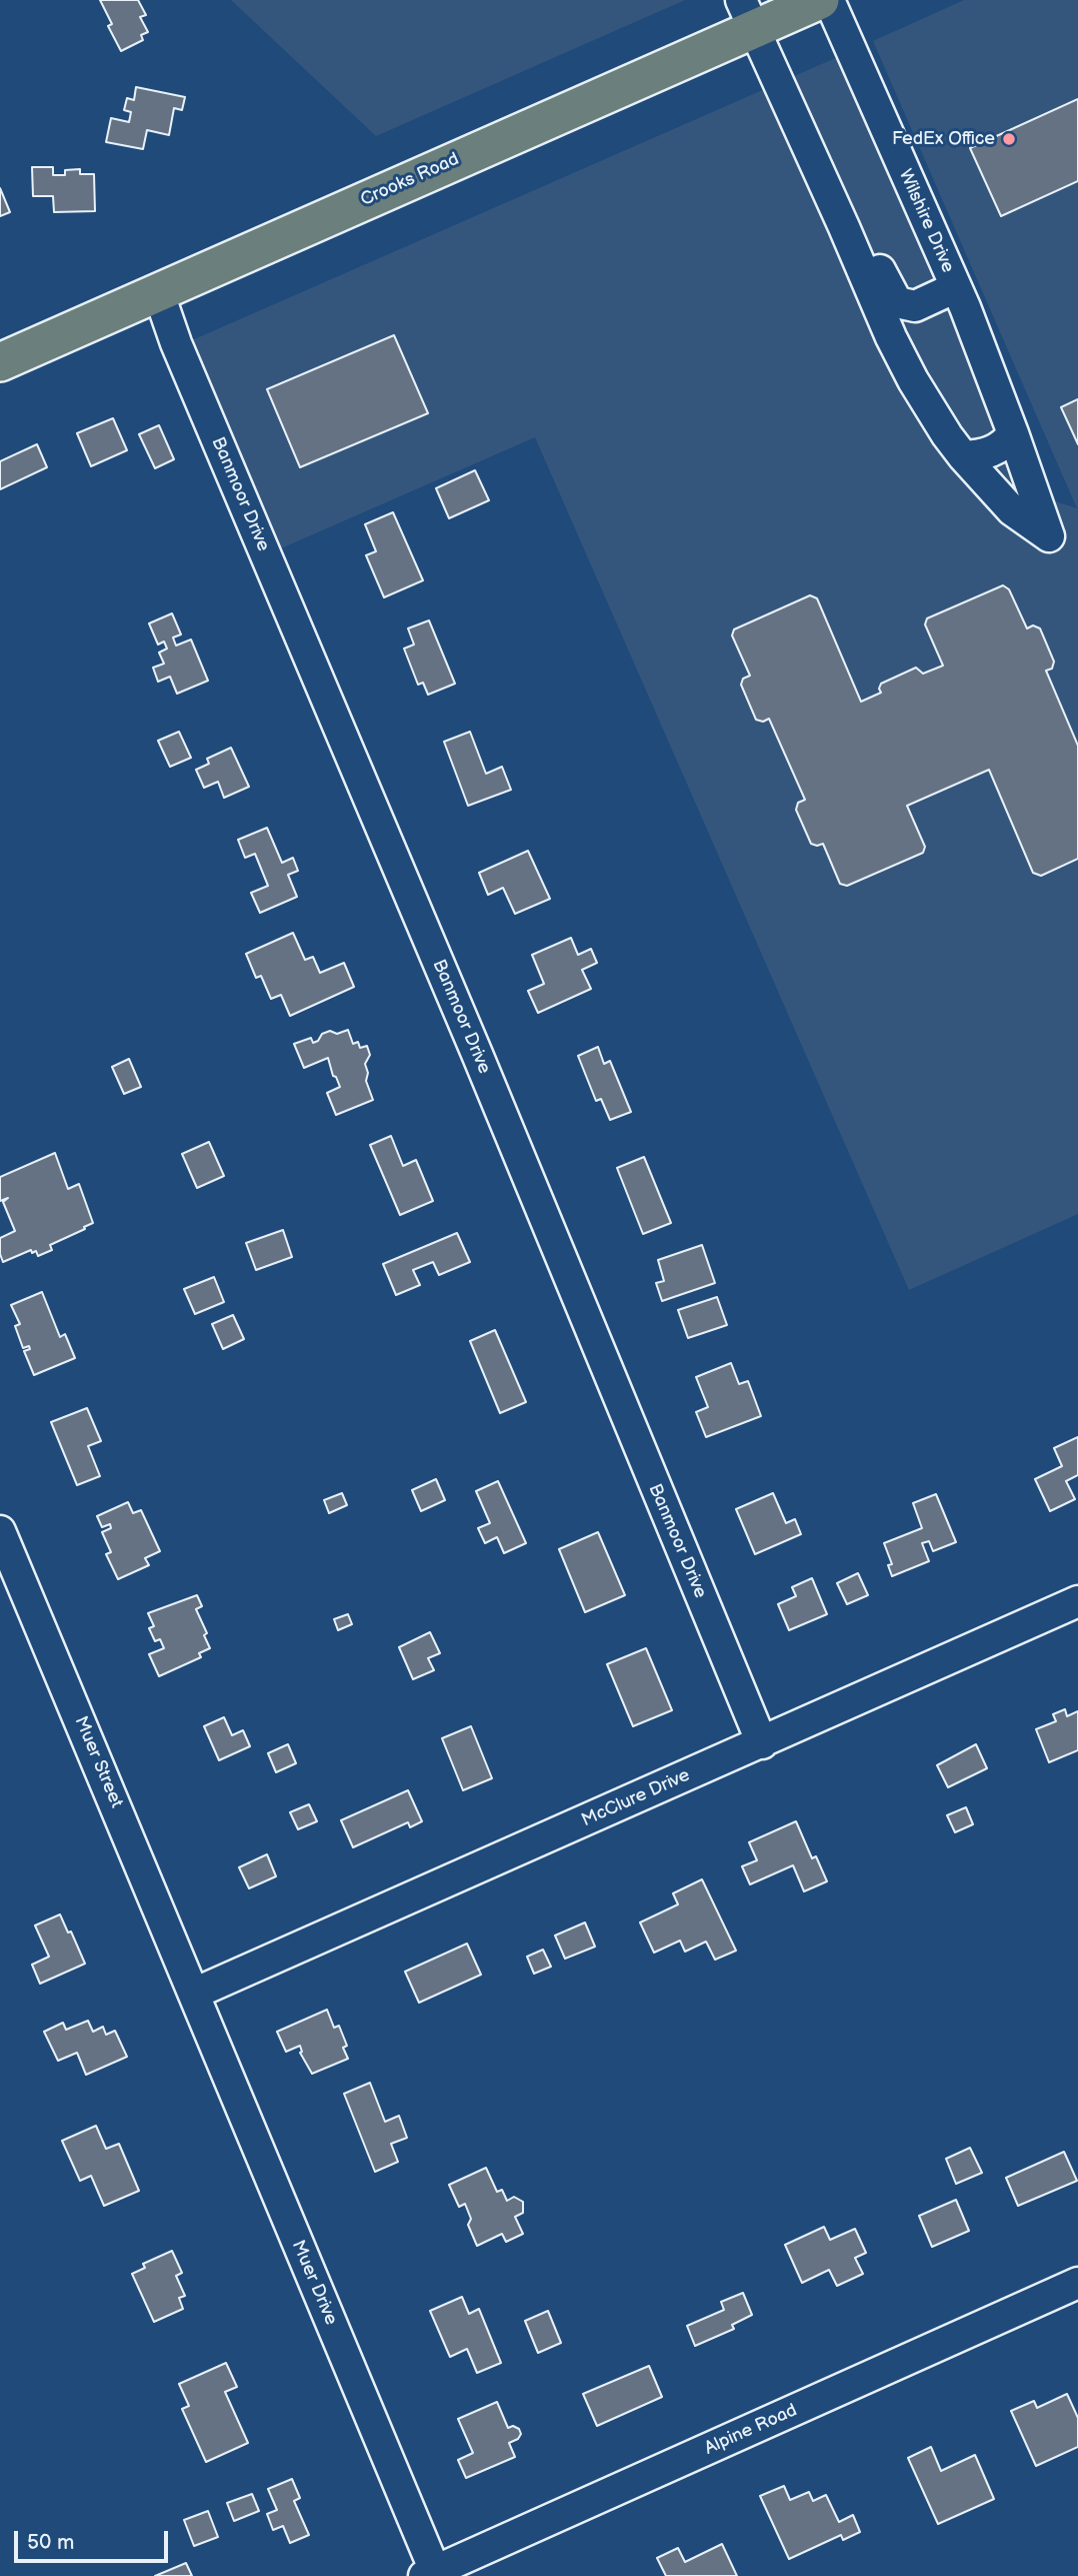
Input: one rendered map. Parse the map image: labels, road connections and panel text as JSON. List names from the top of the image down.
{
  "streets": {
    "main road": ["Crooks Road"],
    "street": [
      "Wilshire Drive",
      "Banmoor Drive",
      "Muer Street",
      "McClure Drive",
      "Muer Drive",
      "Alpine Road"
    ]
  },
  "crossings": [
    ["Crooks Road", "Wilshire Drive"],
    ["Crooks Road", "Banmoor Drive"],
    ["Banmoor Drive", "McClure Drive"],
    ["Muer Street", "McClure Drive"],
    ["Muer Street", "Muer Drive"],
    ["McClure Drive", "Muer Drive"],
    ["Muer Drive", "Alpine Road"]
  ],
  "places": ["FedEx Office"],
  "scale_bar": "50 m"
}
